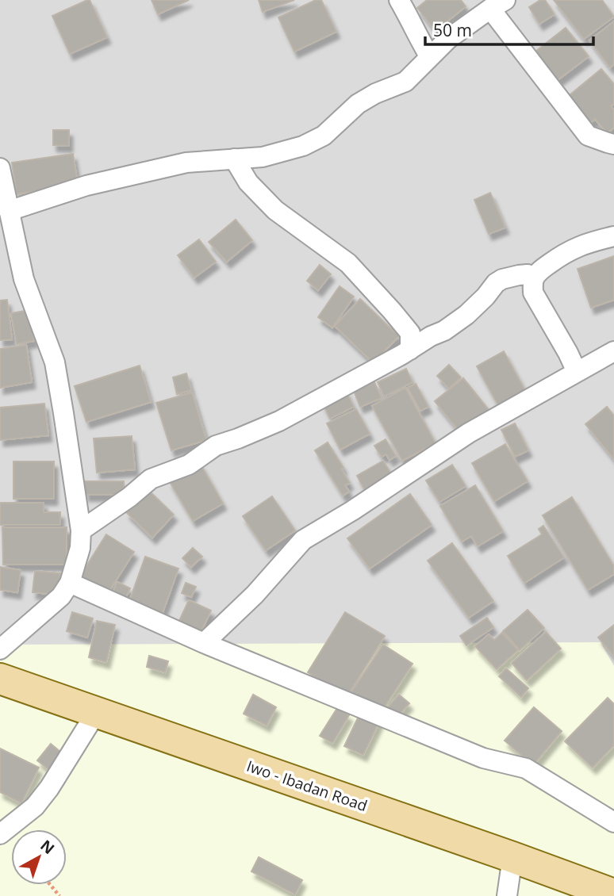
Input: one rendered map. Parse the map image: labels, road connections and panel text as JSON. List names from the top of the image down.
{
  "streets": {
    "main road": ["Iwo - Ibadan Road"]
  },
  "scale_bar": "50 m",
  "north": "top right"
}
